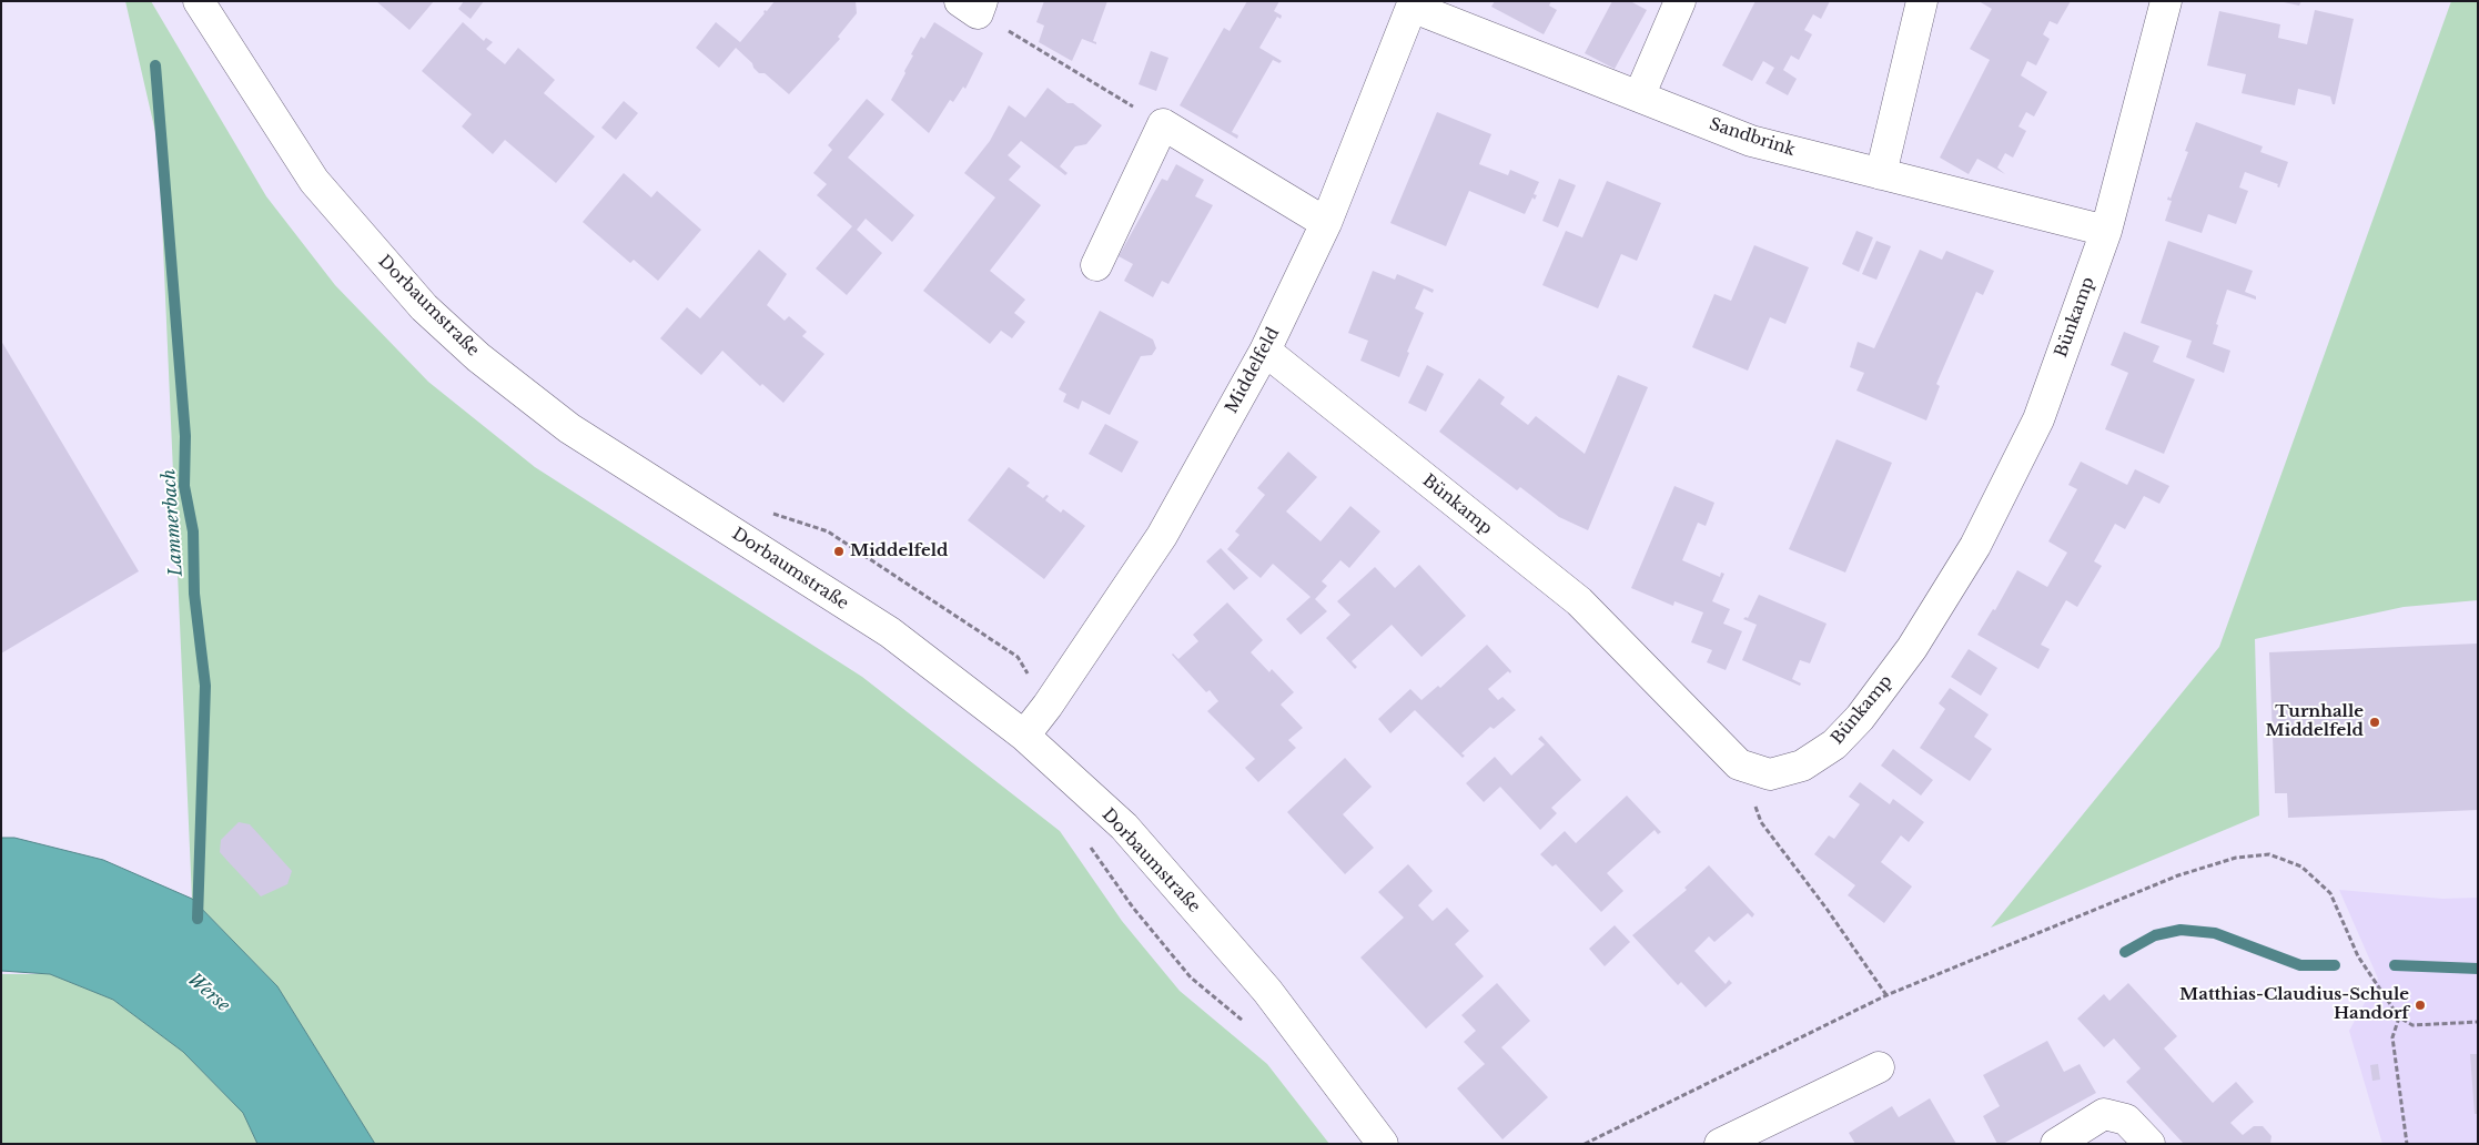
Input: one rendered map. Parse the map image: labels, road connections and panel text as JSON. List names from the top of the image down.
{
  "streets": {
    "street": [
      "Sandbrink",
      "Dorbaumstraße",
      "Bünkamp",
      "Middelfeld"
    ]
  },
  "crossings": [
    ["Sandbrink", "Bünkamp"],
    ["Sandbrink", "Middelfeld"],
    ["Dorbaumstraße", "Middelfeld"],
    ["Bünkamp", "Middelfeld"]
  ],
  "water": ["Lammerbach", "Werse"],
  "places": ["Middelfeld", "Turnhalle Middelfeld", "Matthias-Claudius-Schule Handorf"]
}
